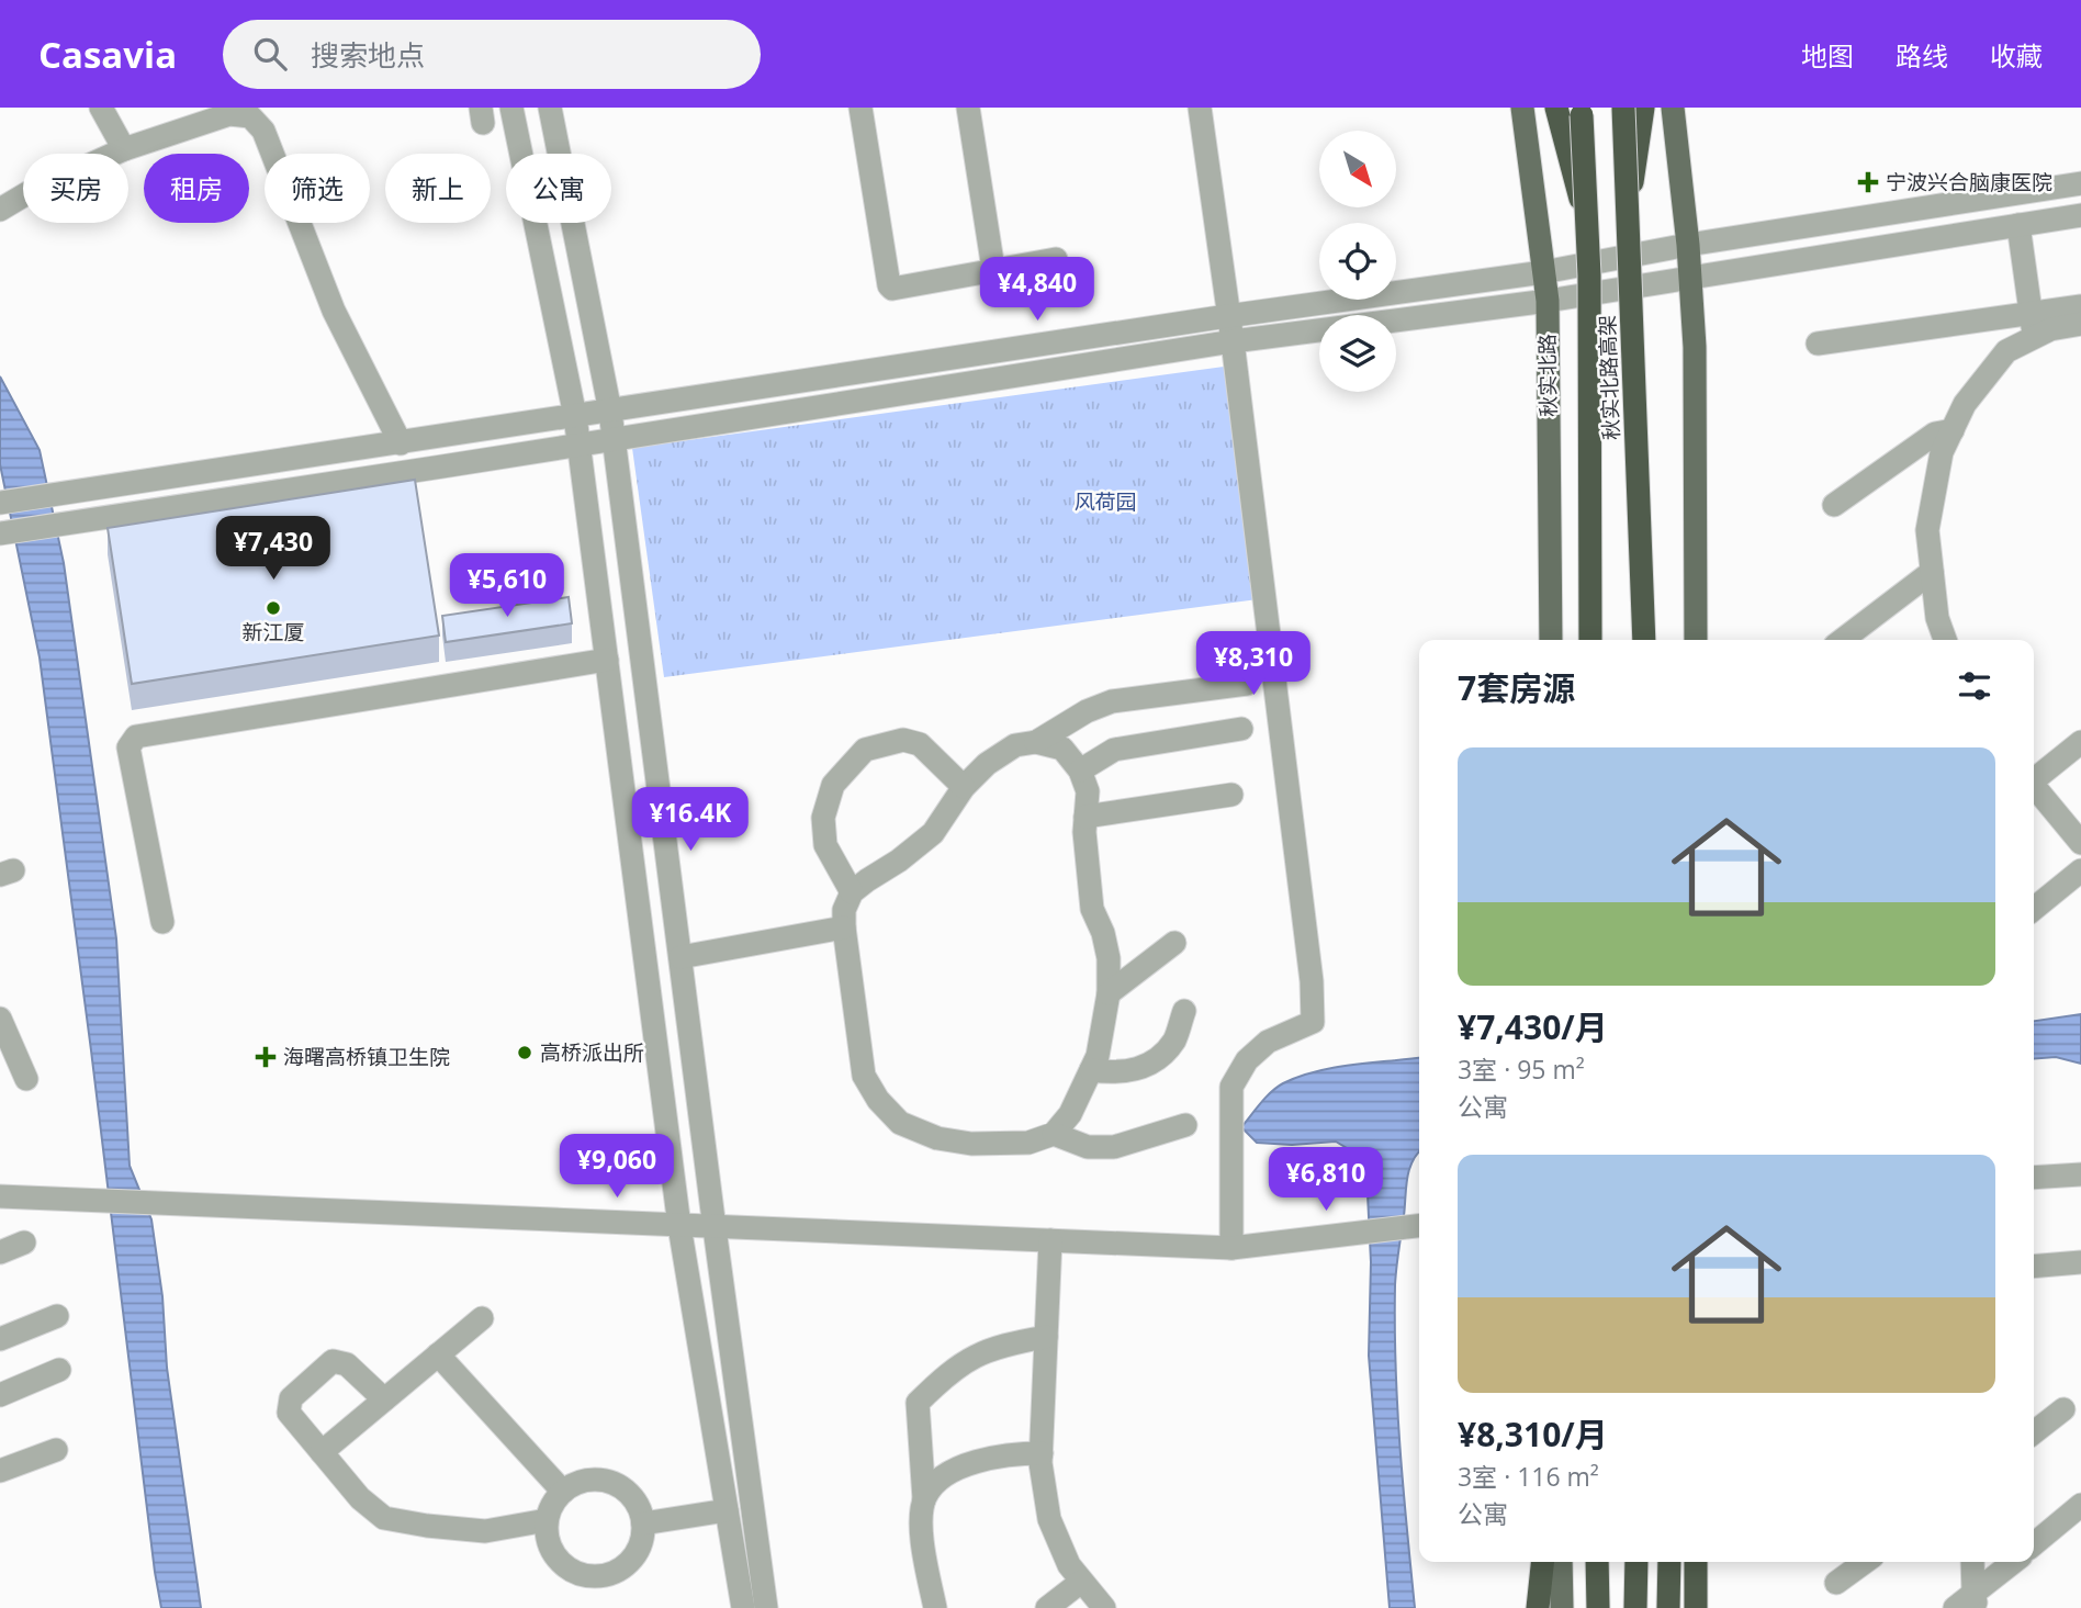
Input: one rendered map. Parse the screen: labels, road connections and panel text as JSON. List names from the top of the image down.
{
  "streets": {
    "highway": ["秋实北路高架"],
    "main road": ["秋实北路"]
  },
  "parks": ["风荷园"],
  "places": {
    "health": ["宁波兴合脑康医院", "海曙高桥镇卫生院"],
    "other": ["新江厦", "高桥派出所"]
  },
  "north": "bottom right",
  "page": {
    "header": "Casavia",
    "search": "搜索地点",
    "nav": ["地图", "路线", "收藏"],
    "chip": [
      "买房",
      "租房",
      "筛选",
      "新上",
      "公寓"
    ],
    "price": [
      "¥4,840",
      "¥7,430",
      "¥5,610",
      "¥8,310",
      "¥16.4K",
      "¥9,060",
      "¥6,810"
    ],
    "heading": "7套房源",
    "list": [
      {
        "name": "¥7,430/月",
        "note": "3室 · 95 m² · 公寓"
      },
      {
        "name": "¥8,310/月",
        "note": "3室 · 116 m² · 公寓"
      }
    ]
  }
}
